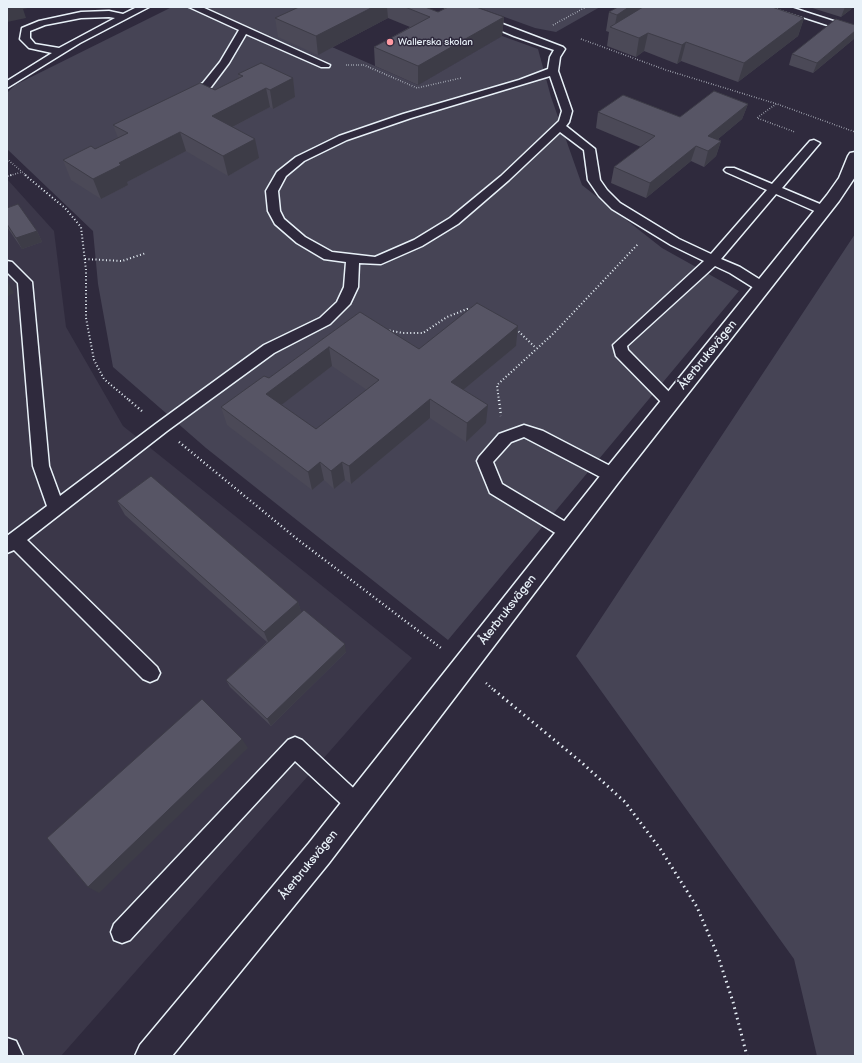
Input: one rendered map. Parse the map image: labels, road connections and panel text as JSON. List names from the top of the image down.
{
  "streets": {
    "street": ["Återbruksvägen"]
  },
  "places": ["Wallerska skolan"]
}
